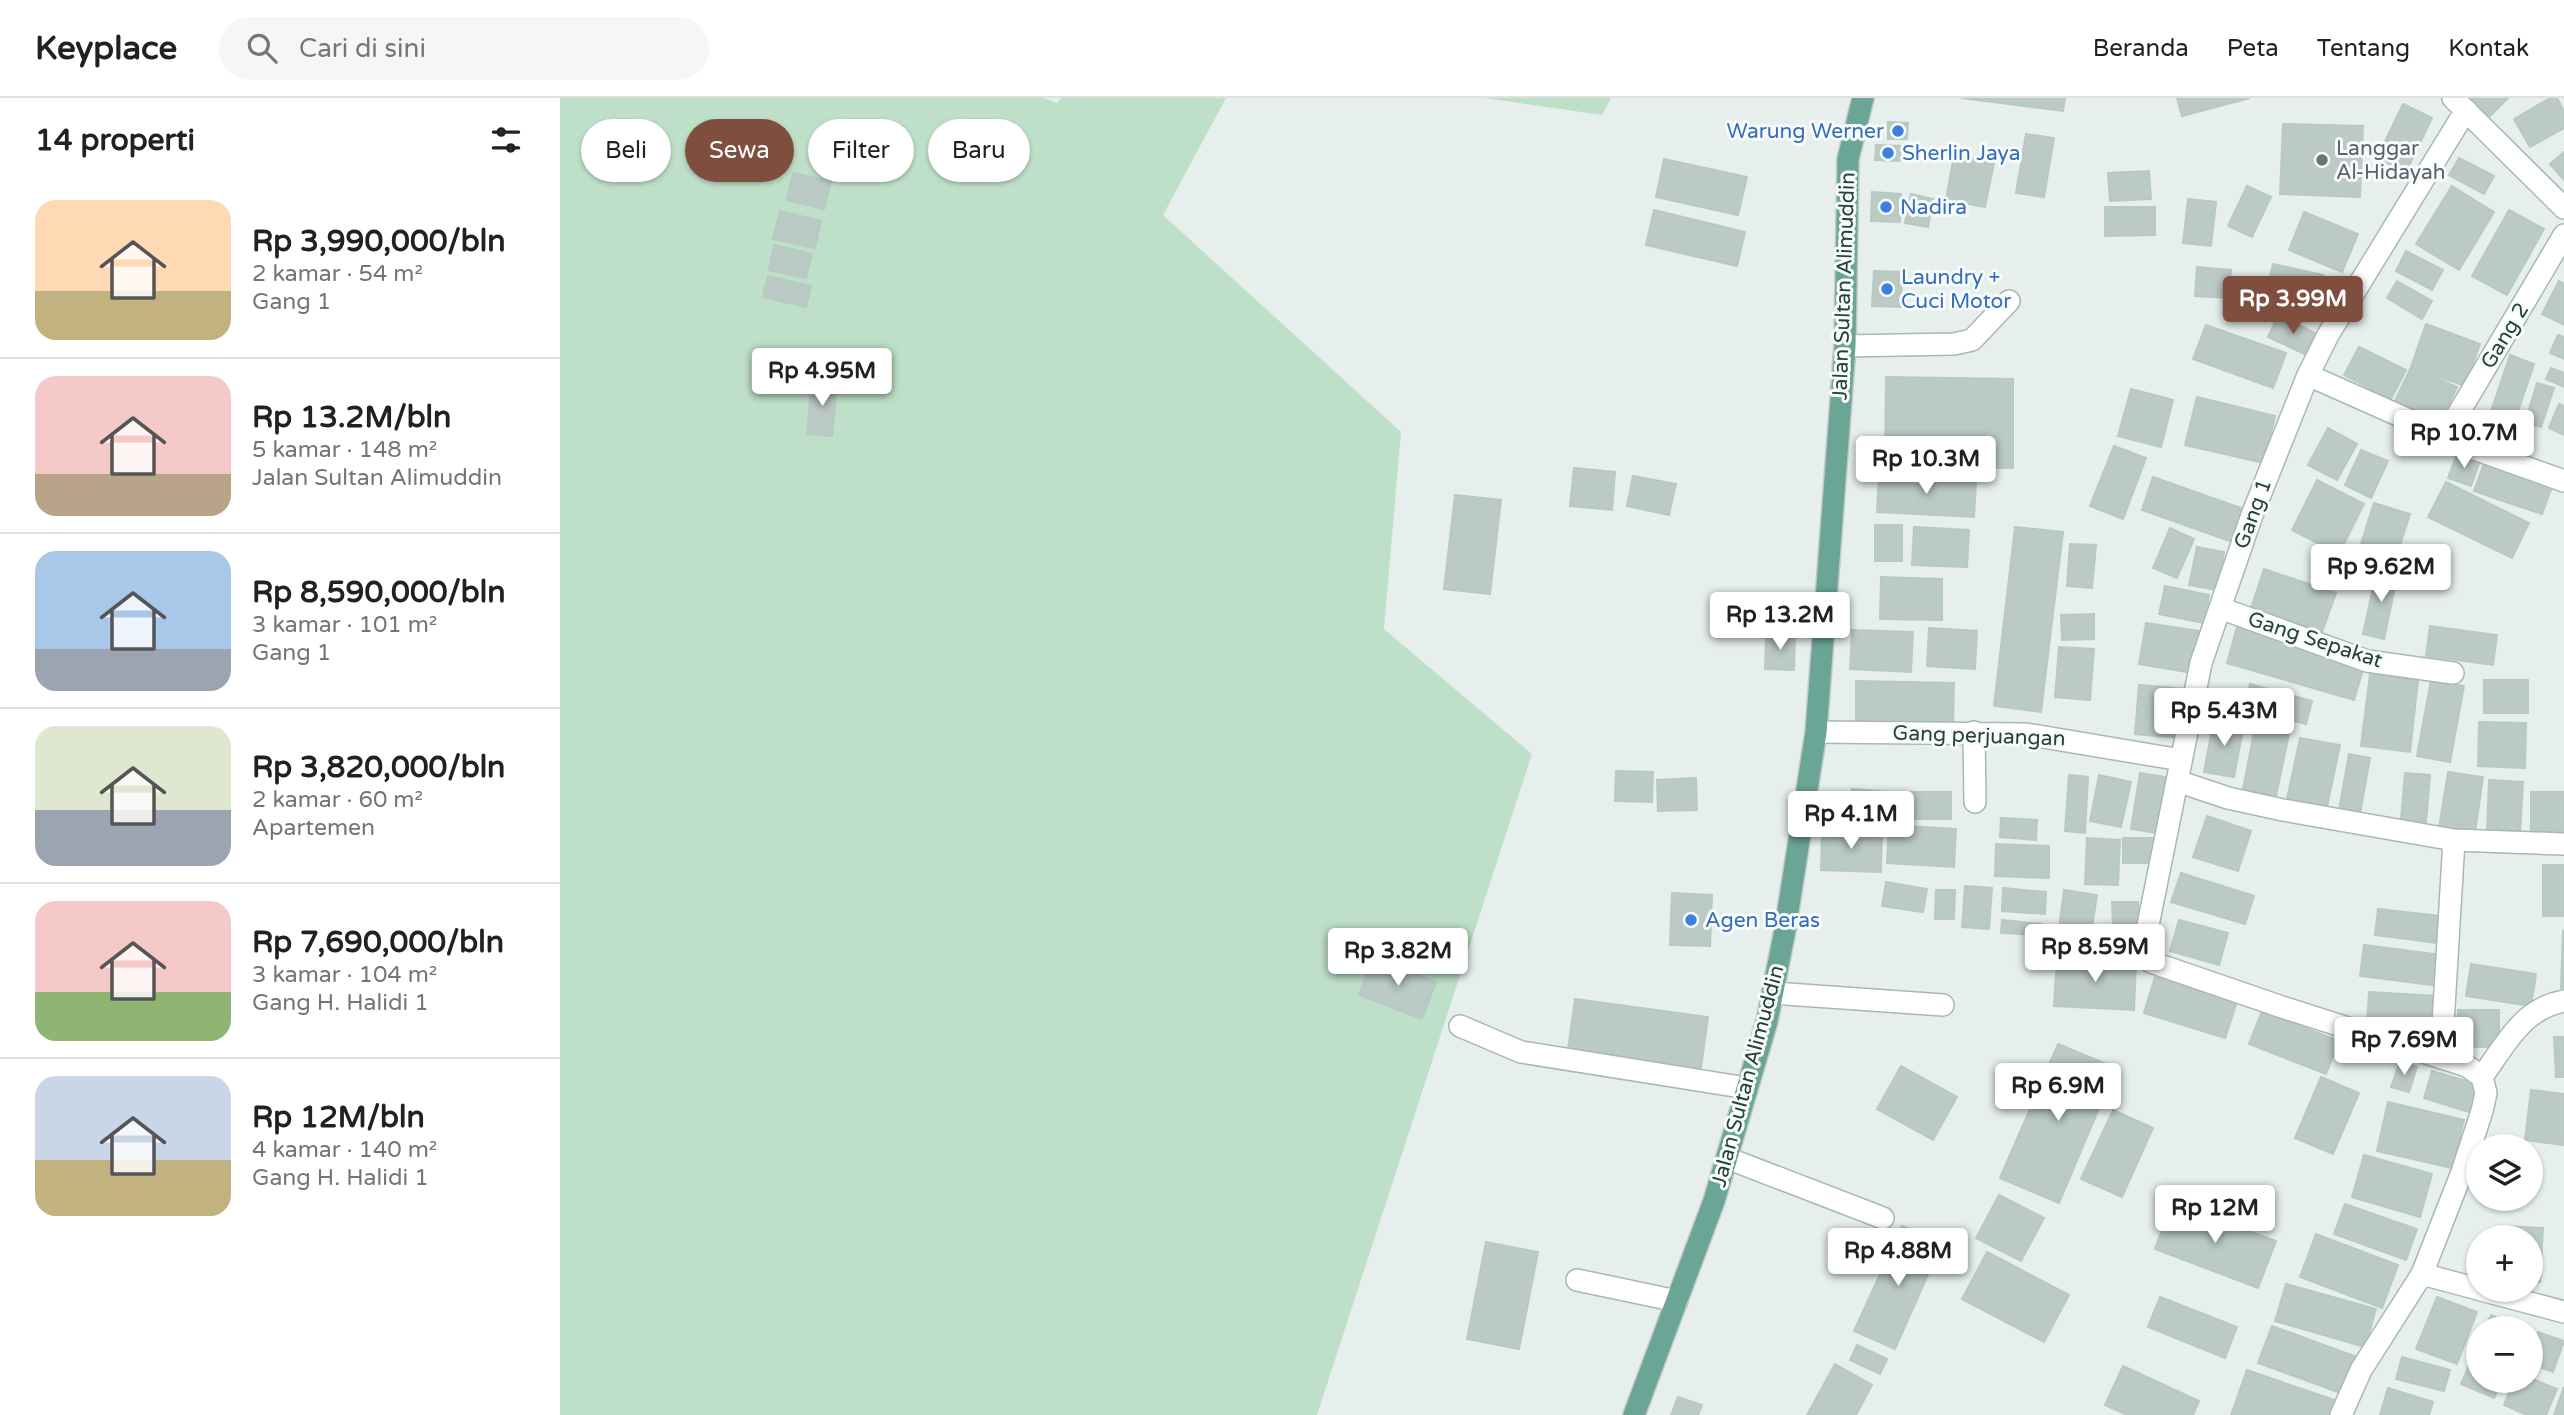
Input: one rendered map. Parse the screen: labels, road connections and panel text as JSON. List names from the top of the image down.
{
  "streets": {
    "main road": ["Jalan Sultan Alimuddin"],
    "street": [
      "Gang 2",
      "Gang 1",
      "Gang Sepakat",
      "Gang perjuangan"
    ]
  },
  "crossings": [
    ["Jalan Sultan Alimuddin", "Gang perjuangan"],
    ["Gang 1", "Gang Sepakat"],
    ["Gang 1", "Gang perjuangan"]
  ],
  "places": [
    "Warung Werner",
    "Sherlin Jaya",
    "Langgar Al-Hidayah",
    "Nadira",
    "Laundry + Cuci Motor",
    "Agen Beras"
  ],
  "page": {
    "header": "Keyplace",
    "search": "Cari di sini",
    "nav": [
      "Beranda",
      "Peta",
      "Tentang",
      "Kontak"
    ],
    "heading": "14 properti",
    "chip": [
      "Beli",
      "Sewa",
      "Filter",
      "Baru"
    ],
    "list": [
      {
        "name": "Rp 3,990,000/bln",
        "note": "2 kamar · 54 m² · Gang 1"
      },
      {
        "name": "Rp 13.2M/bln",
        "note": "5 kamar · 148 m² · Jalan Sultan Alimuddin"
      },
      {
        "name": "Rp 8,590,000/bln",
        "note": "3 kamar · 101 m² · Gang 1"
      },
      {
        "name": "Rp 3,820,000/bln",
        "note": "2 kamar · 60 m² · Apartemen"
      },
      {
        "name": "Rp 7,690,000/bln",
        "note": "3 kamar · 104 m² · Gang H. Halidi 1"
      },
      {
        "name": "Rp 12M/bln",
        "note": "4 kamar · 140 m² · Gang H. Halidi 1"
      }
    ],
    "price": [
      "Rp 3.99M",
      "Rp 4.95M",
      "Rp 10.7M",
      "Rp 10.3M",
      "Rp 9.62M",
      "Rp 13.2M",
      "Rp 5.43M",
      "Rp 4.1M",
      "Rp 8.59M",
      "Rp 3.82M",
      "Rp 7.69M",
      "Rp 6.9M",
      "Rp 12M",
      "Rp 4.88M"
    ],
    "map_buttons": ["+", "−"]
  }
}
